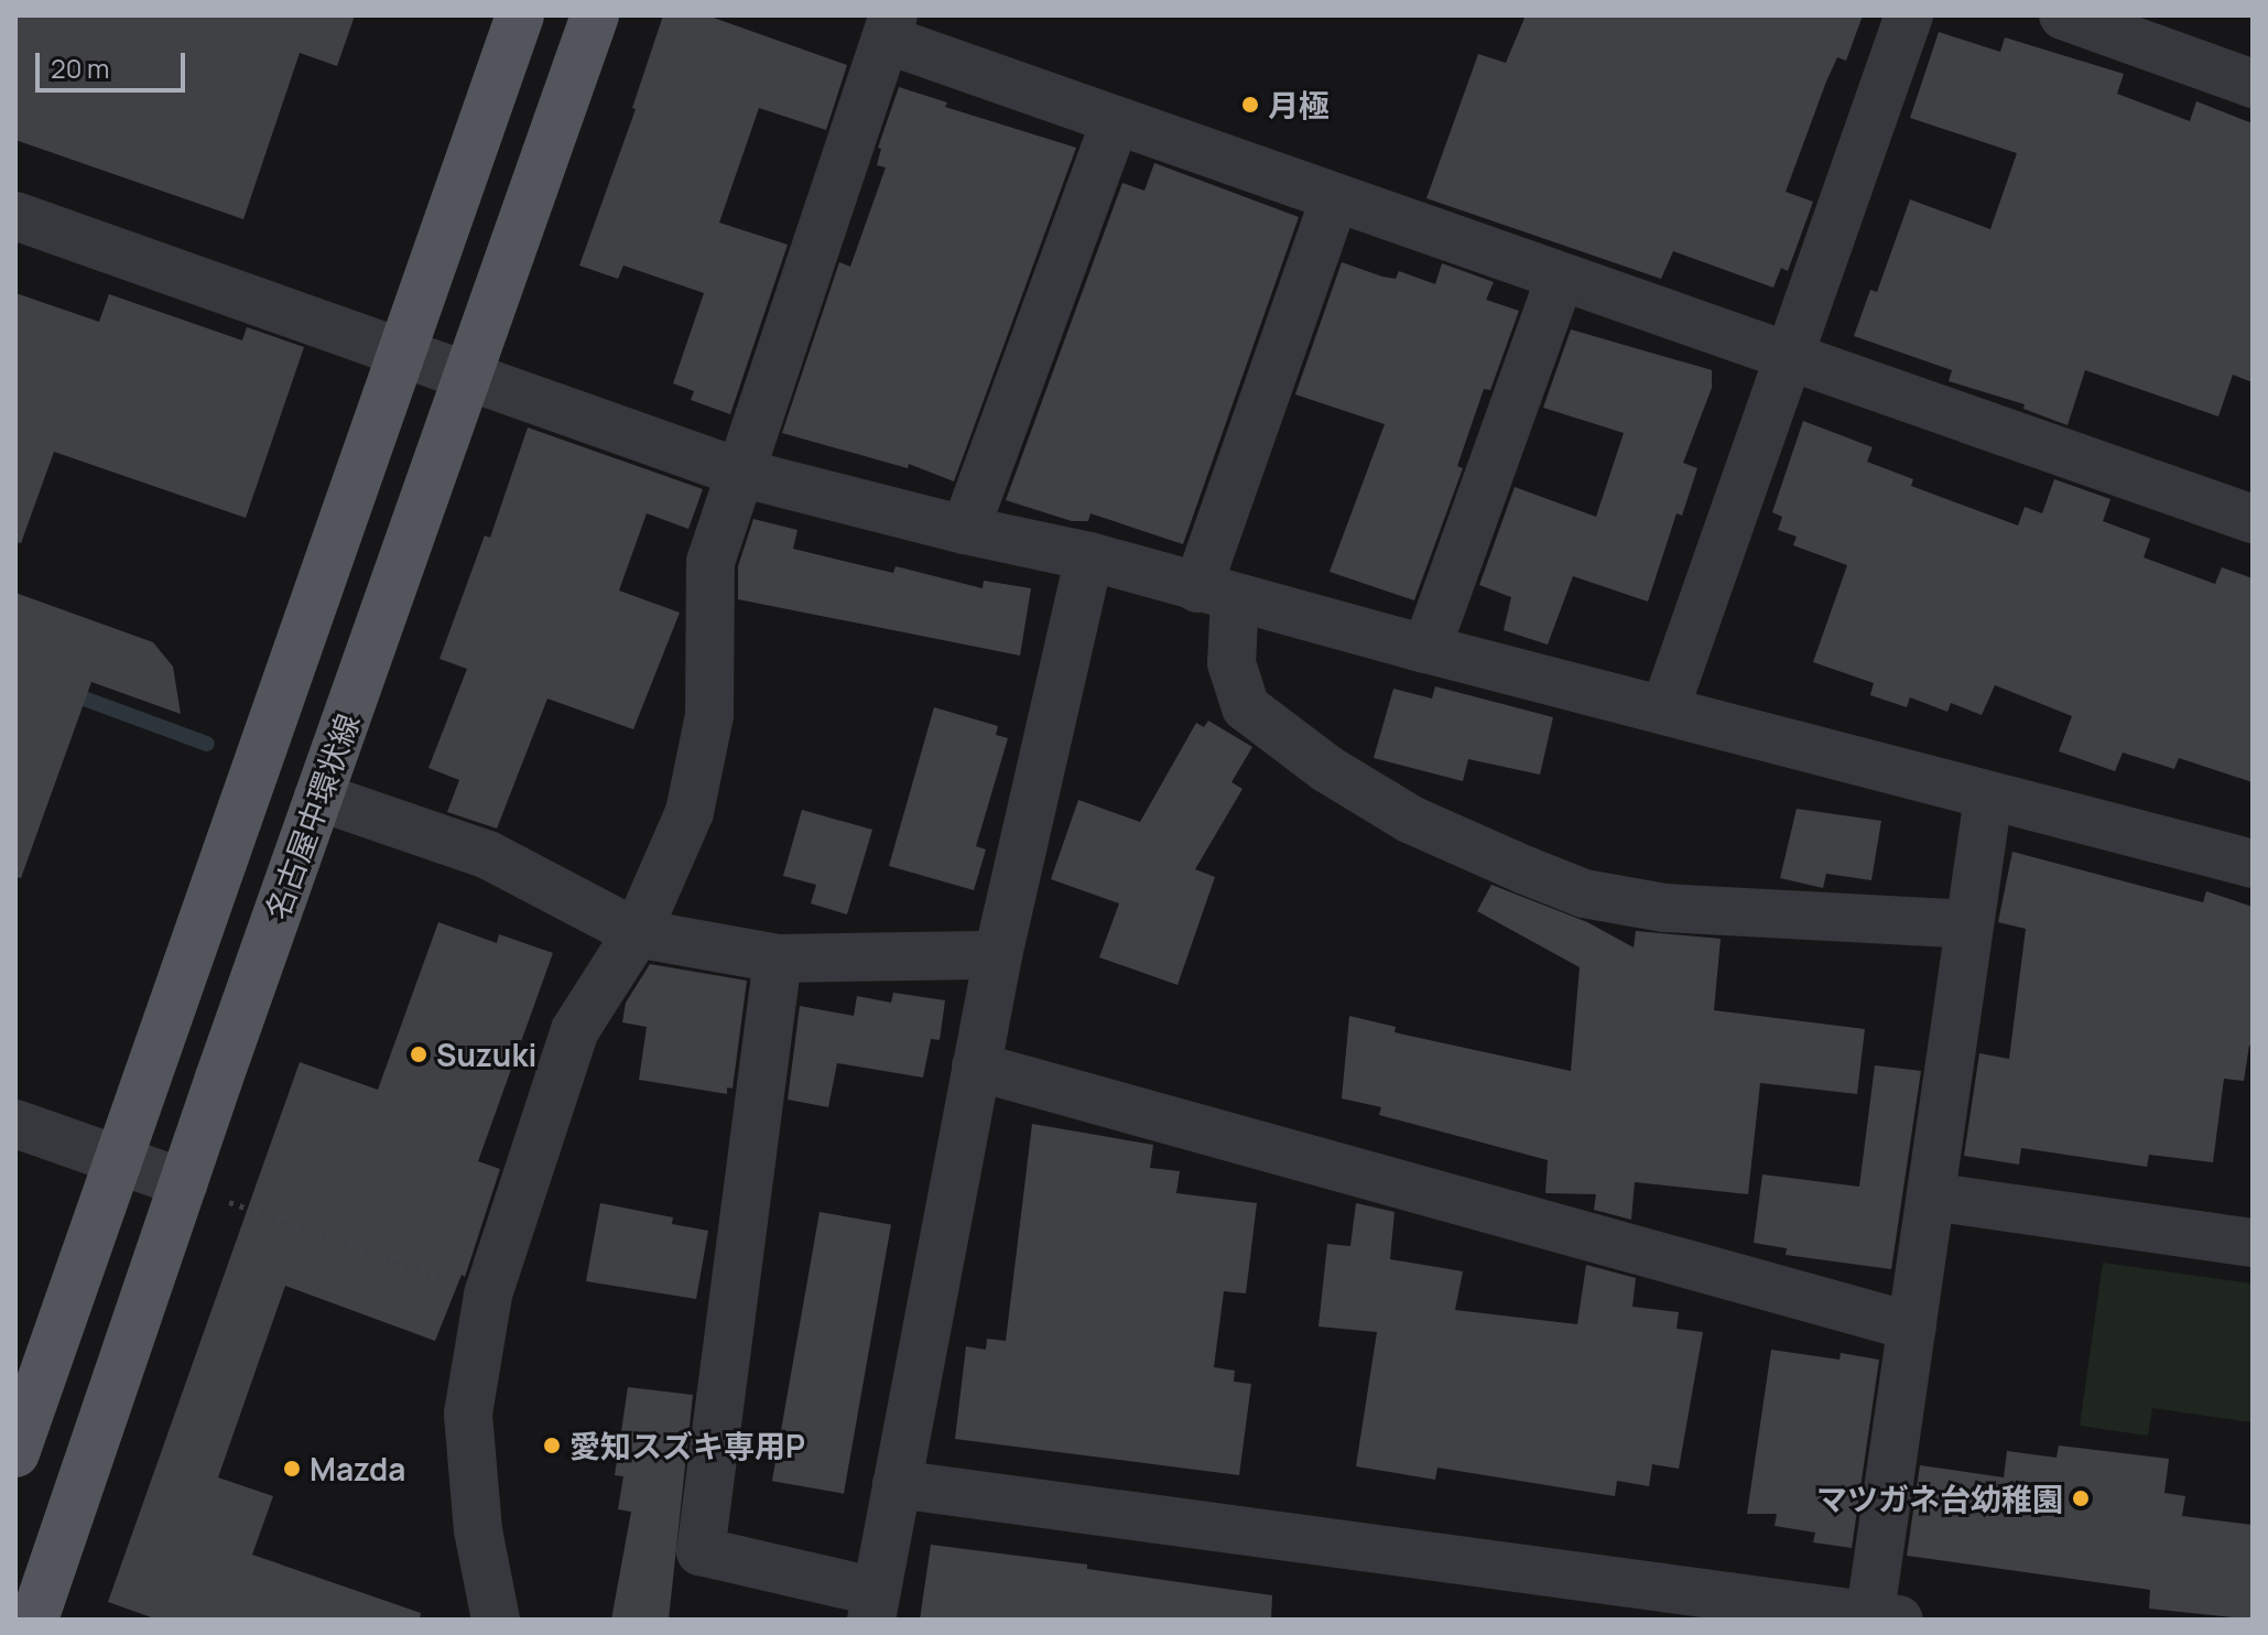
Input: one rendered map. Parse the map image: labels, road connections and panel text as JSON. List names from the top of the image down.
{
  "streets": {
    "main road": ["名古屋中環状線"]
  },
  "places": [
    "月極",
    "Suzuki",
    "愛知スズキ専用P",
    "Mazda",
    "マツガネ台幼稚園"
  ],
  "scale_bar": "20 m"
}
